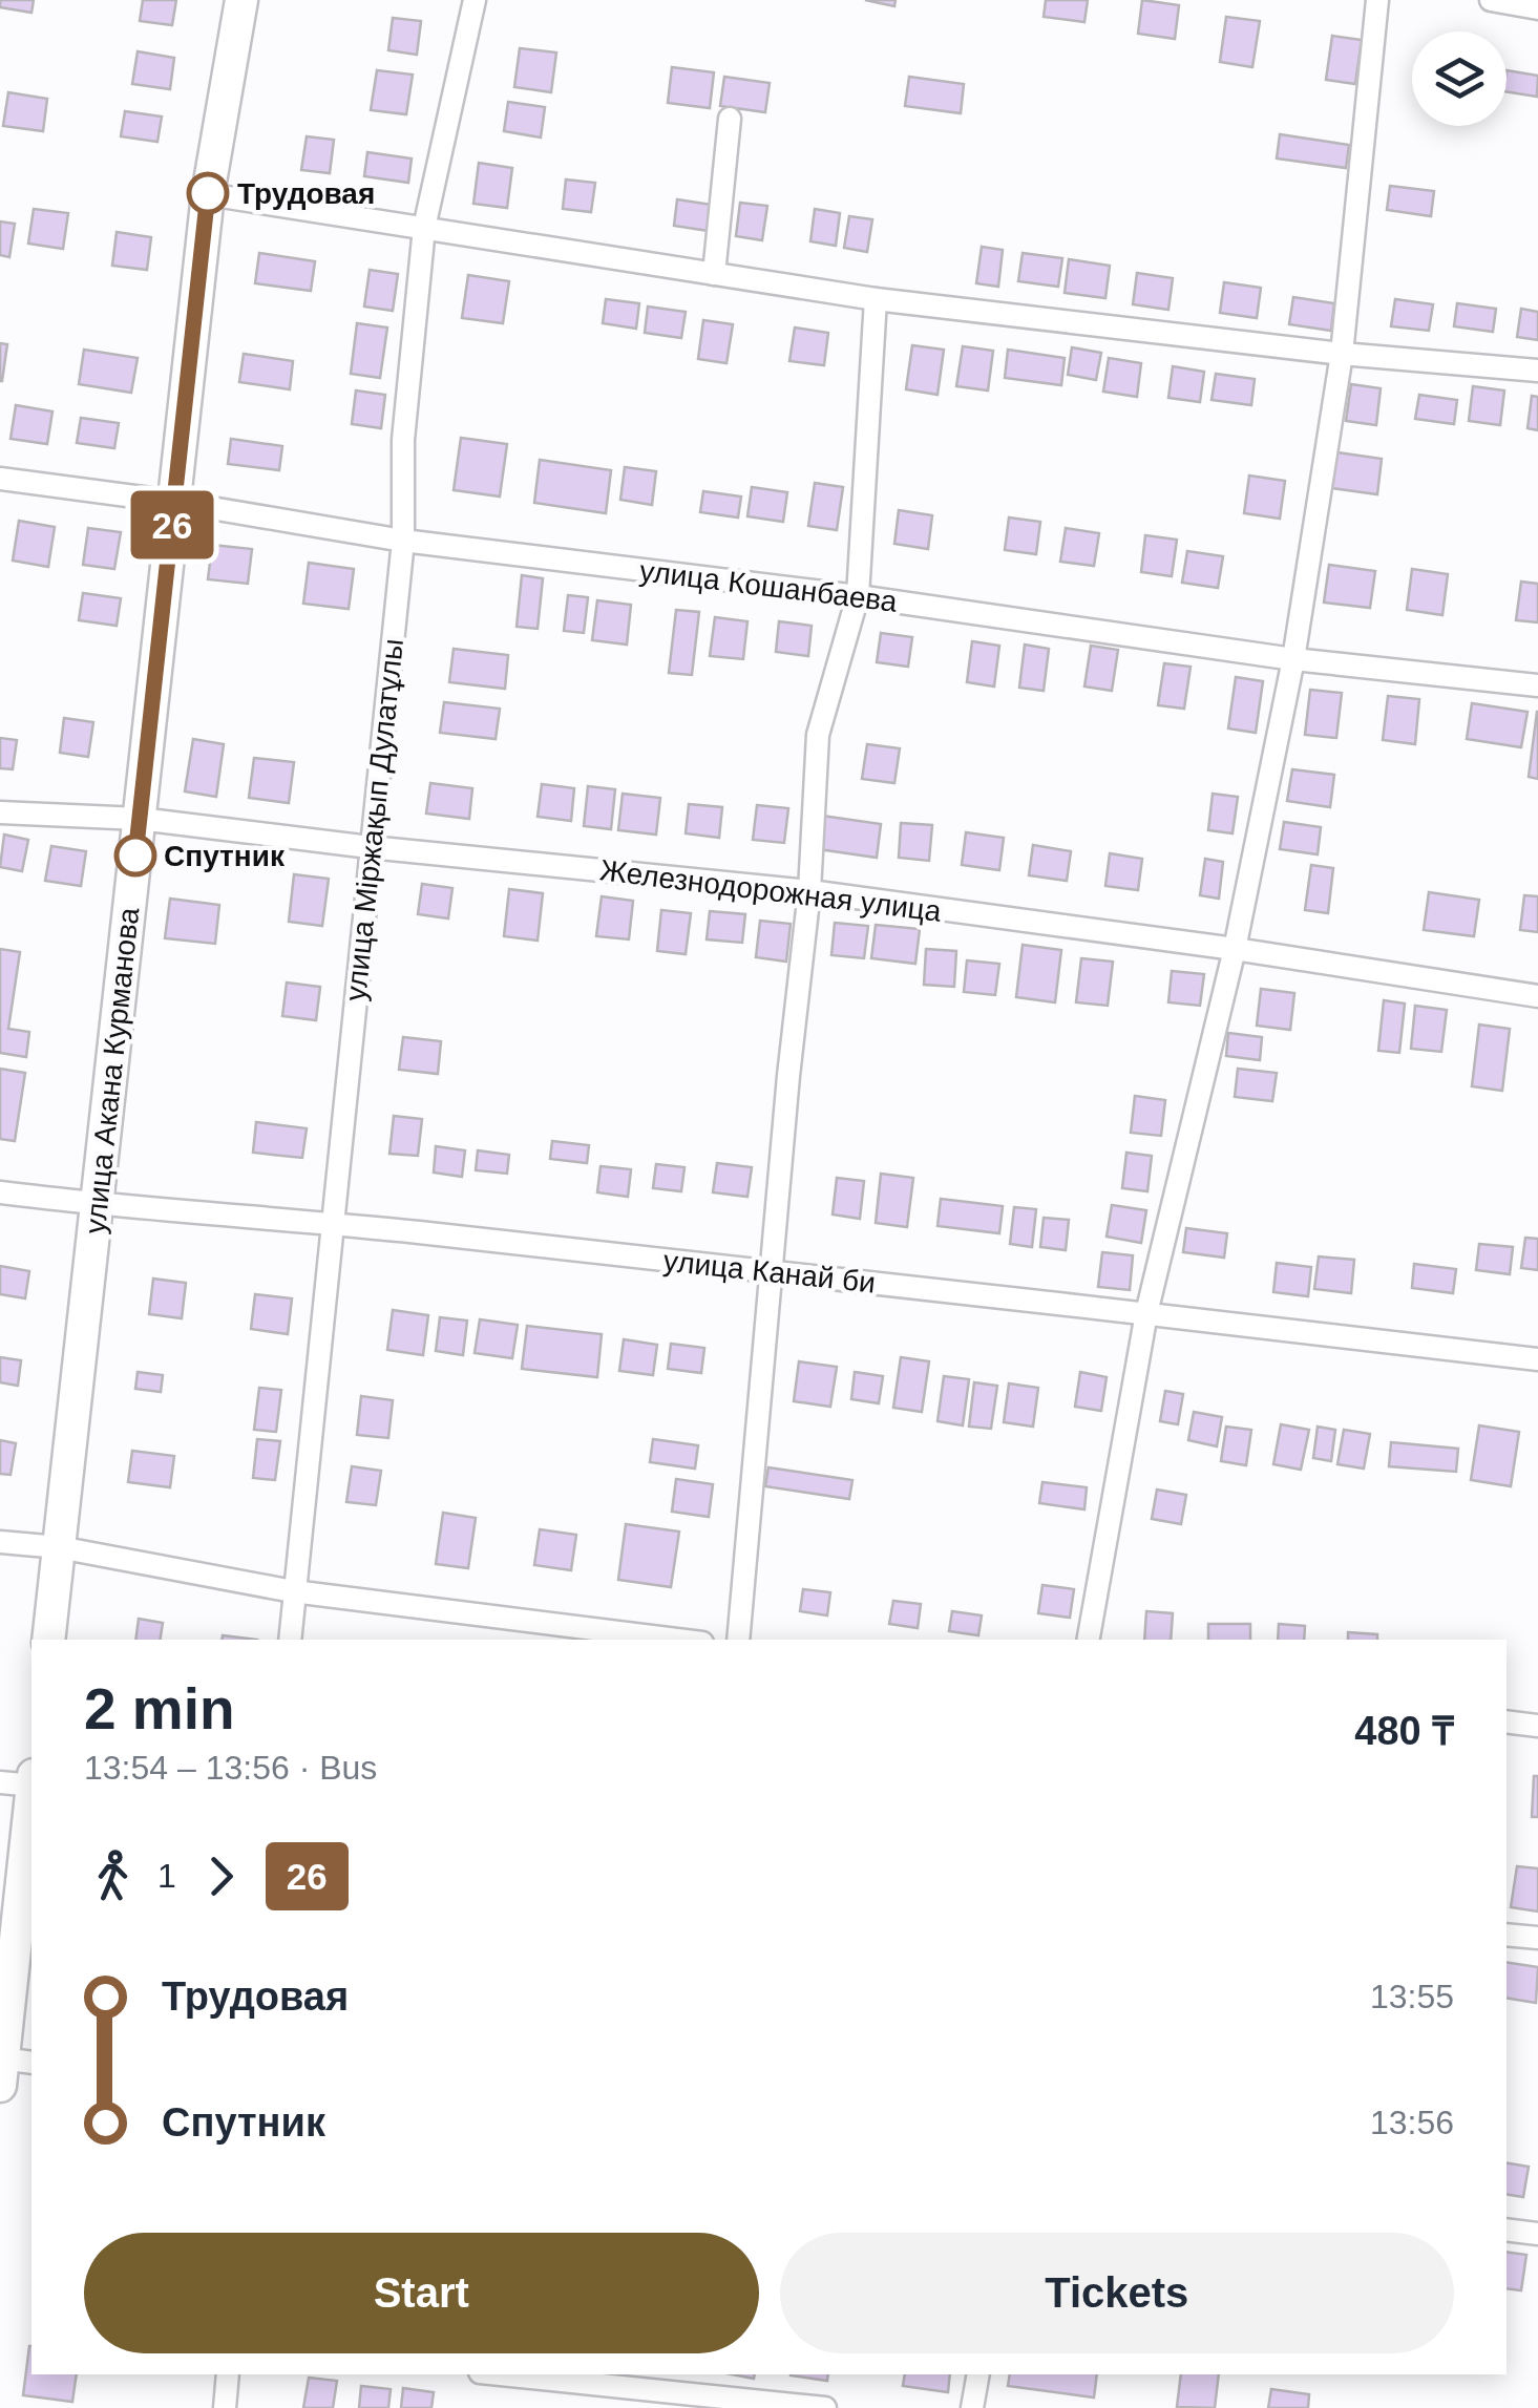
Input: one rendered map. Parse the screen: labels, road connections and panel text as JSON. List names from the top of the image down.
{
  "streets": {
    "main road": ["улица Акана Курманова"],
    "street": [
      "улица Кошанбаева",
      "улица Міржақып Дулатұлы",
      "Железнодорожная улица",
      "улица Канай би"
    ]
  },
  "crossings": [
    ["улица Кошанбаева", "улица Міржақып Дулатұлы"],
    ["улица Кошанбаева", "улица Акана Курманова"],
    ["улица Міржақып Дулатұлы", "Железнодорожная улица"],
    ["улица Міржақып Дулатұлы", "улица Канай би"],
    ["Железнодорожная улица", "улица Акана Курманова"],
    ["улица Акана Курманова", "улица Канай би"]
  ],
  "places": ["Трудовая", "Спутник"],
  "lines": ["bus line 26"],
  "page": {
    "on_map": "26",
    "heading": ["2 min", "13:54 – 13:56 · Bus", "480 ₸"],
    "legs": ["1", "26"],
    "list": [
      {
        "name": "Трудовая",
        "value": "13:55"
      },
      {
        "name": "Спутник",
        "value": "13:56"
      }
    ],
    "buttons": ["Start", "Tickets"]
  }
}
